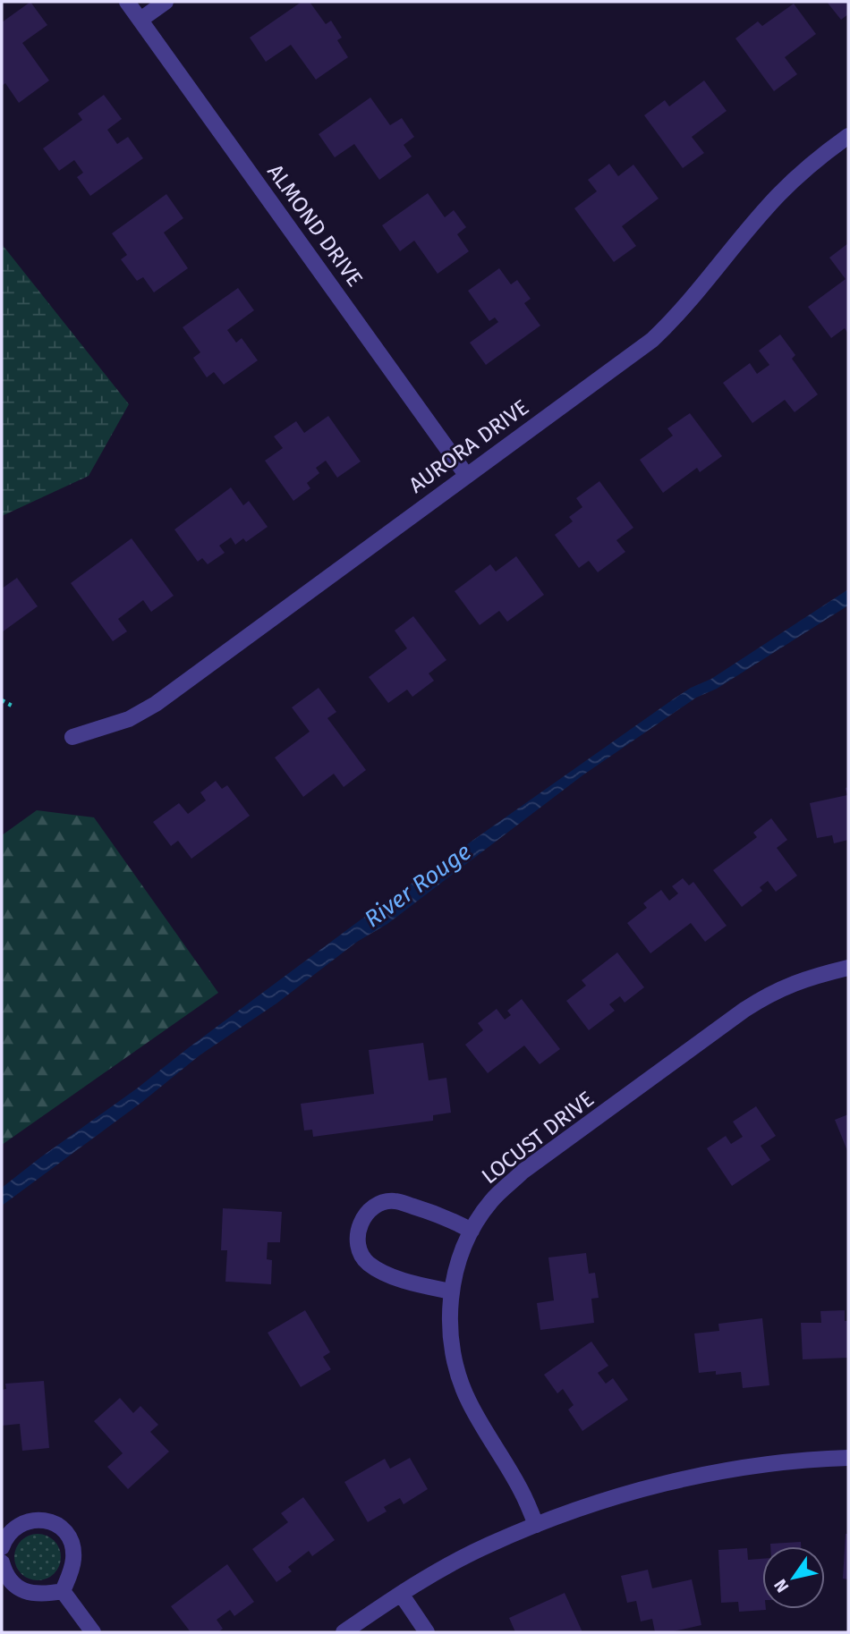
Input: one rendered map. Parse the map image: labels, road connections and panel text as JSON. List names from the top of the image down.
{
  "streets": {
    "street": ["ALMOND DRIVE", "AURORA DRIVE", "LOCUST DRIVE"]
  },
  "crossings": [
    ["ALMOND DRIVE", "AURORA DRIVE"]
  ],
  "water": ["River Rouge"],
  "north": "bottom left"
}
